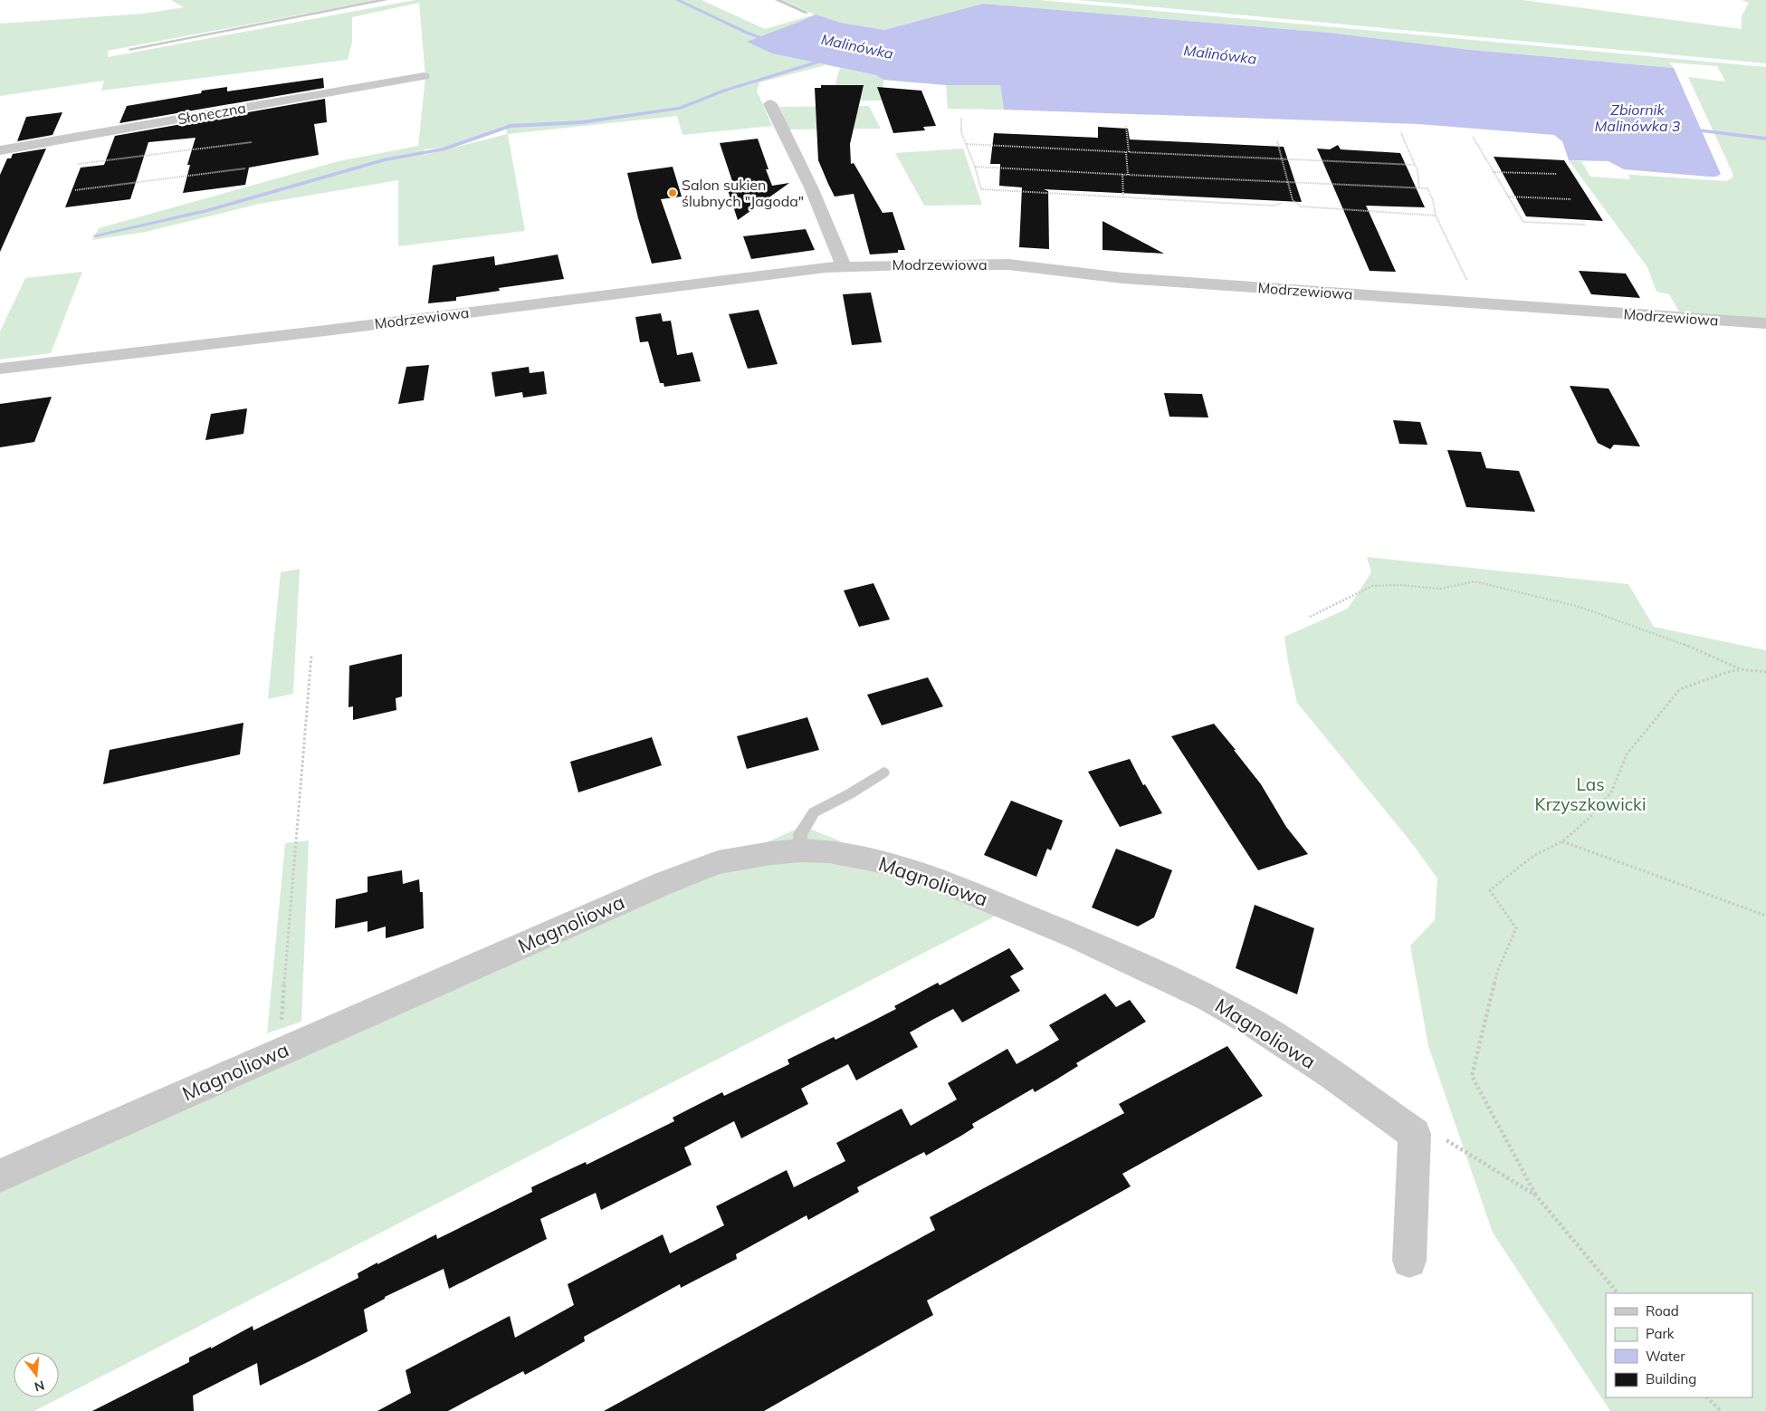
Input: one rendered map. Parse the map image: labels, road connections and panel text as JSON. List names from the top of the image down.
{
  "streets": {
    "street": ["Słoneczna", "Modrzewiowa", "Magnoliowa"]
  },
  "water": ["Malinówka", "Zbiornik Malinówka 3"],
  "parks": ["Las Krzyszkowicki"],
  "places": ["Salon sukien ślubnych \"Jagoda\""],
  "legend": [
    "Road",
    "Park",
    "Water",
    "Building"
  ],
  "north": "bottom"
}
